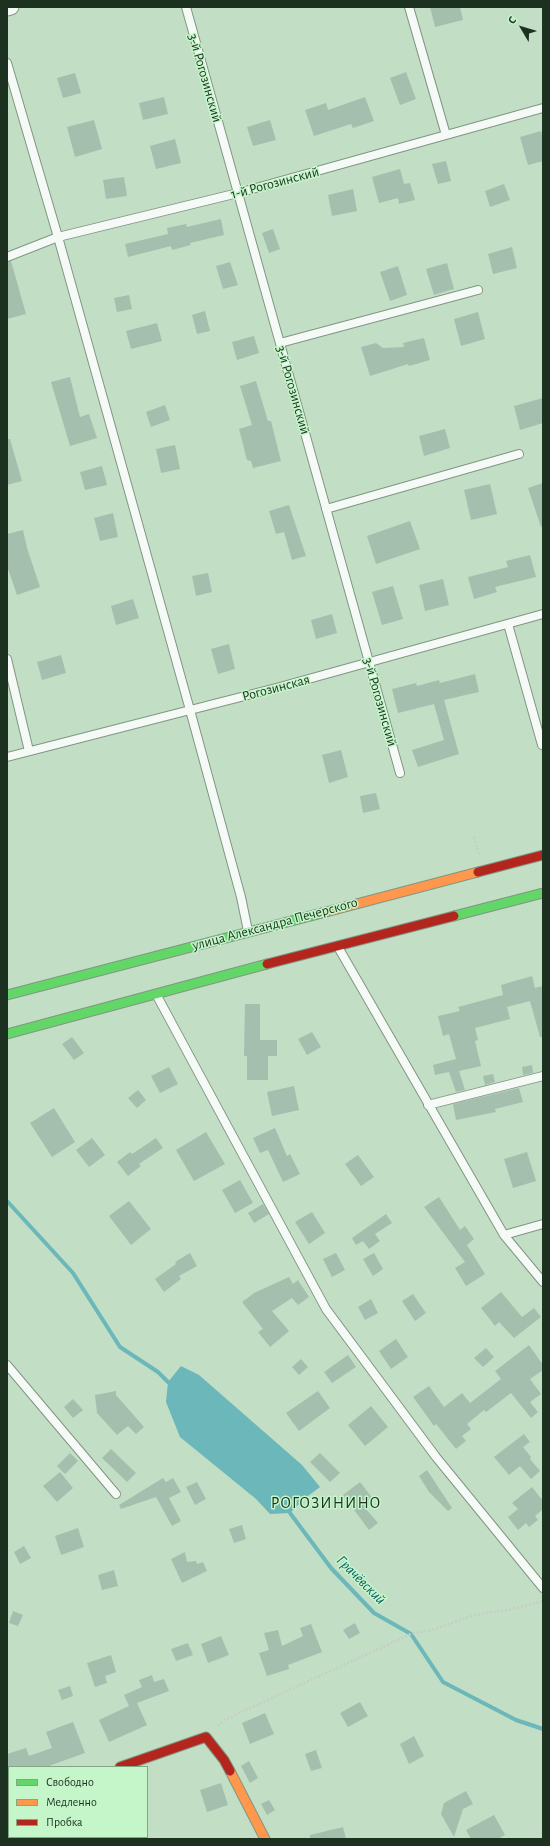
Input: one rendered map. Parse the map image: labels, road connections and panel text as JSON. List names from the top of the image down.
{
  "streets": {
    "street": ["улица Александра Печерского"],
    "lane": ["3-й Рогозинский", "1-й Рогозинский", "Рогозинская"]
  },
  "crossings": [
    ["3-й Рогозинский", "1-й Рогозинский"],
    ["3-й Рогозинский", "Рогозинская"]
  ],
  "districts": ["РОГОЗИНИНО"],
  "water": ["Грачёвский"],
  "legend": ["Свободно", "Медленно", "Пробка"],
  "north": "top left"
}
